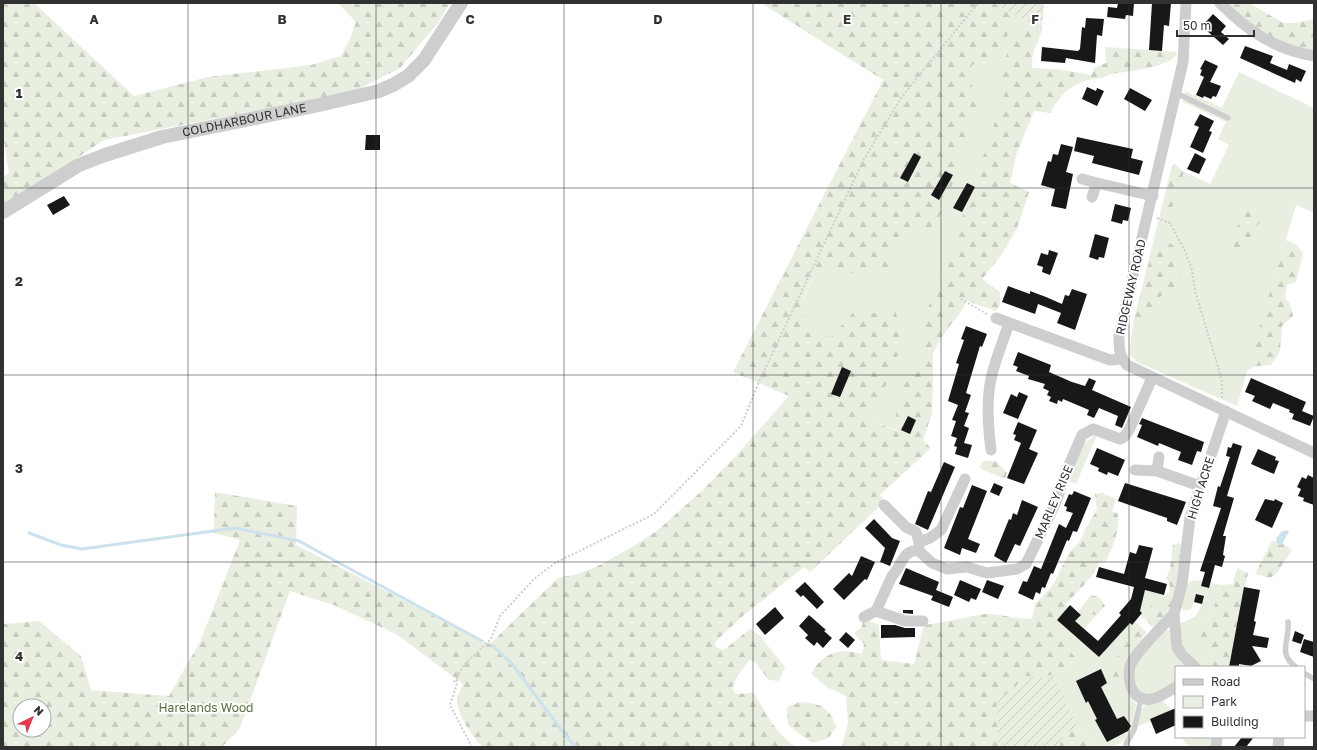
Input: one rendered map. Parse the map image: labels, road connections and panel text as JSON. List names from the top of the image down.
{
  "streets": {
    "street": [
      "COLDHARBOUR LANE",
      "RIDGEWAY ROAD",
      "HIGH ACRE",
      "MARLEY RISE"
    ]
  },
  "parks": ["Harelands Wood"],
  "legend": ["Road", "Park", "Building"],
  "scale_bar": "50 m",
  "north": "top right",
  "grid": {
    "columns": [
      "A",
      "B",
      "C",
      "D",
      "E",
      "F"
    ],
    "rows": [
      "1",
      "2",
      "3",
      "4"
    ]
  }
}
